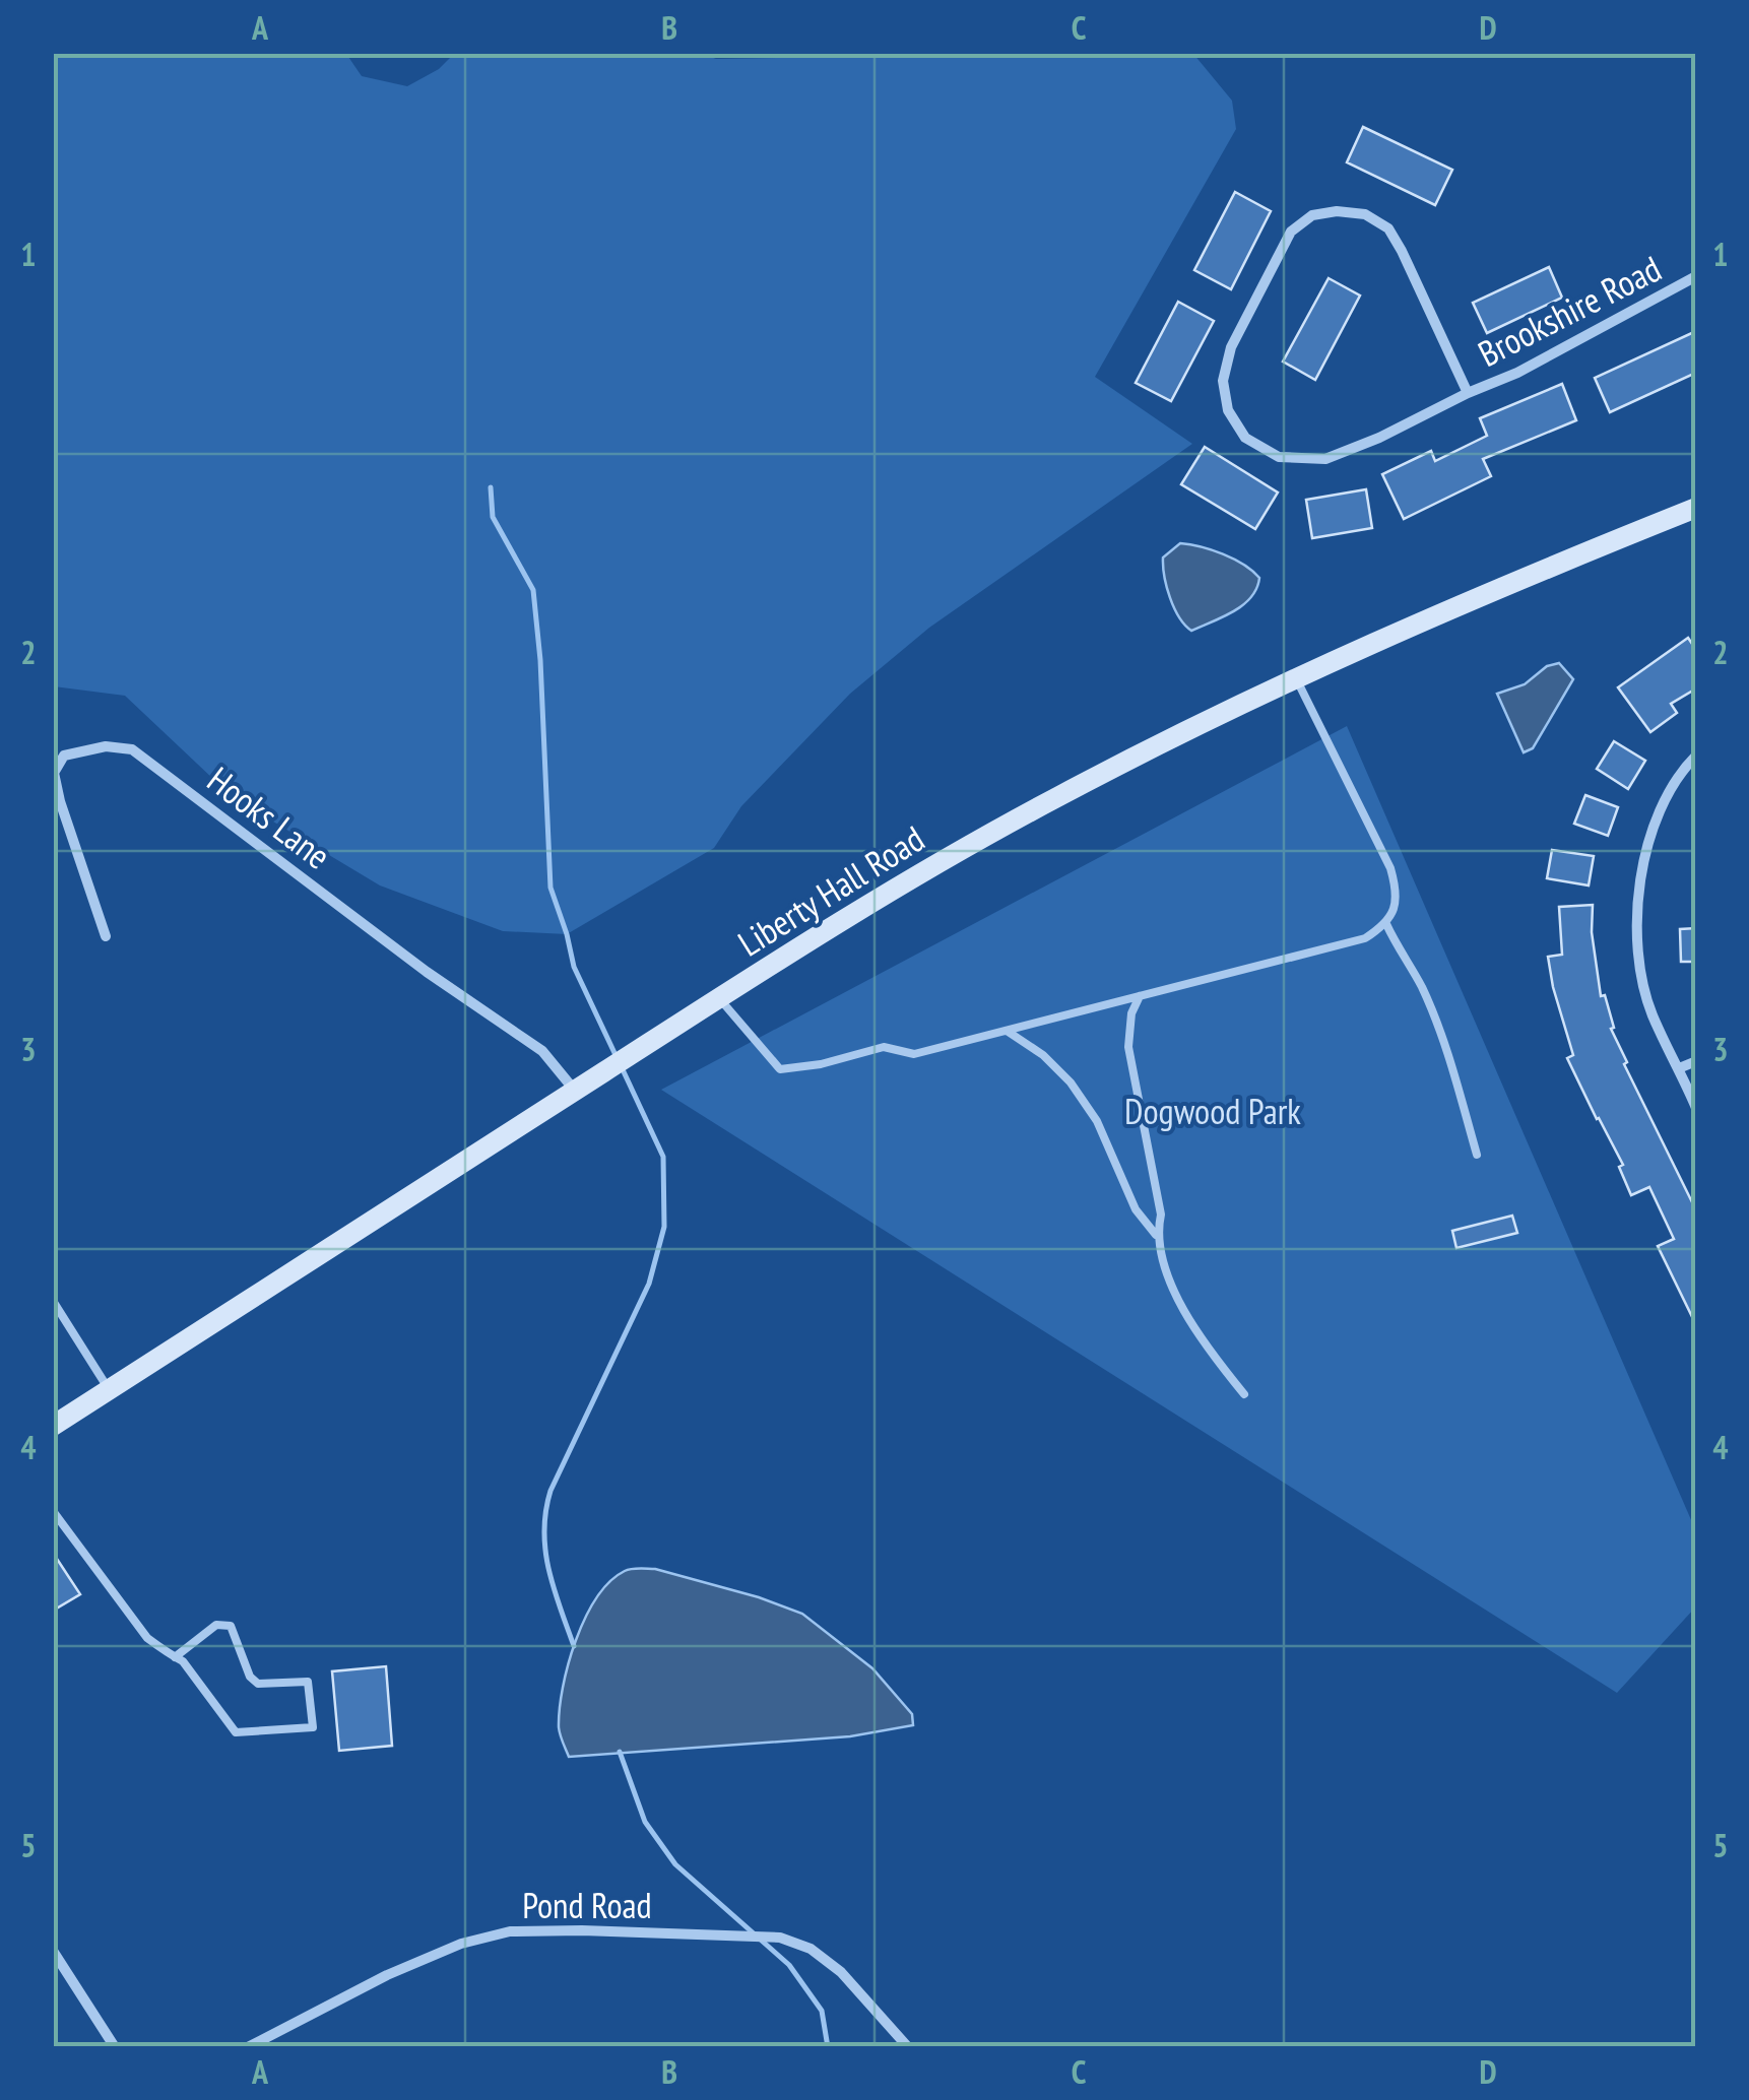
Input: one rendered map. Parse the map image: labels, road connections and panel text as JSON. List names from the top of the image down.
{
  "streets": {
    "main road": ["Liberty Hall Road"],
    "street": ["Brookshire Road", "Hooks Lane", "Pond Road"]
  },
  "crossings": [
    ["Hooks Lane", "Liberty Hall Road"]
  ],
  "parks": ["Dogwood Park"],
  "grid": {
    "columns": [
      "A",
      "B",
      "C",
      "D"
    ],
    "rows": [
      "1",
      "2",
      "3",
      "4",
      "5"
    ]
  }
}
